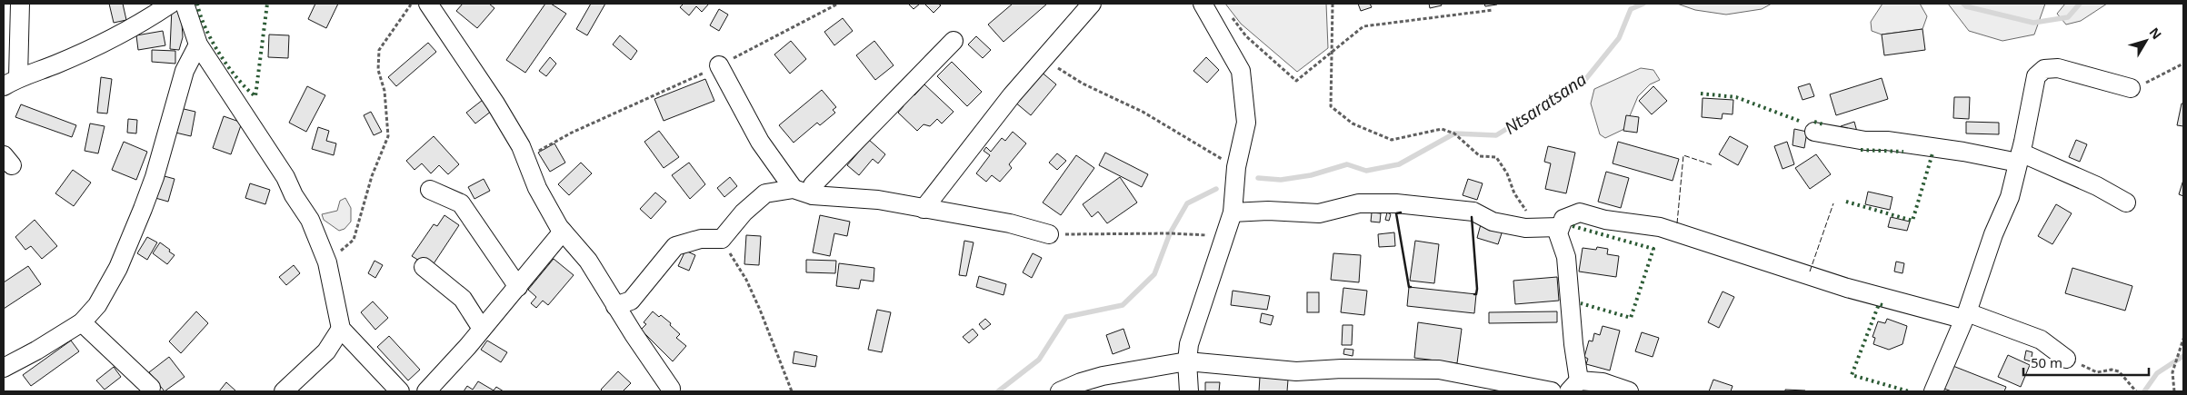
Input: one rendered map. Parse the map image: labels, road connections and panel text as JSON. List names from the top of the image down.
{
  "water": ["Ntsaratsana"],
  "scale_bar": "50 m",
  "north": "top right"
}
